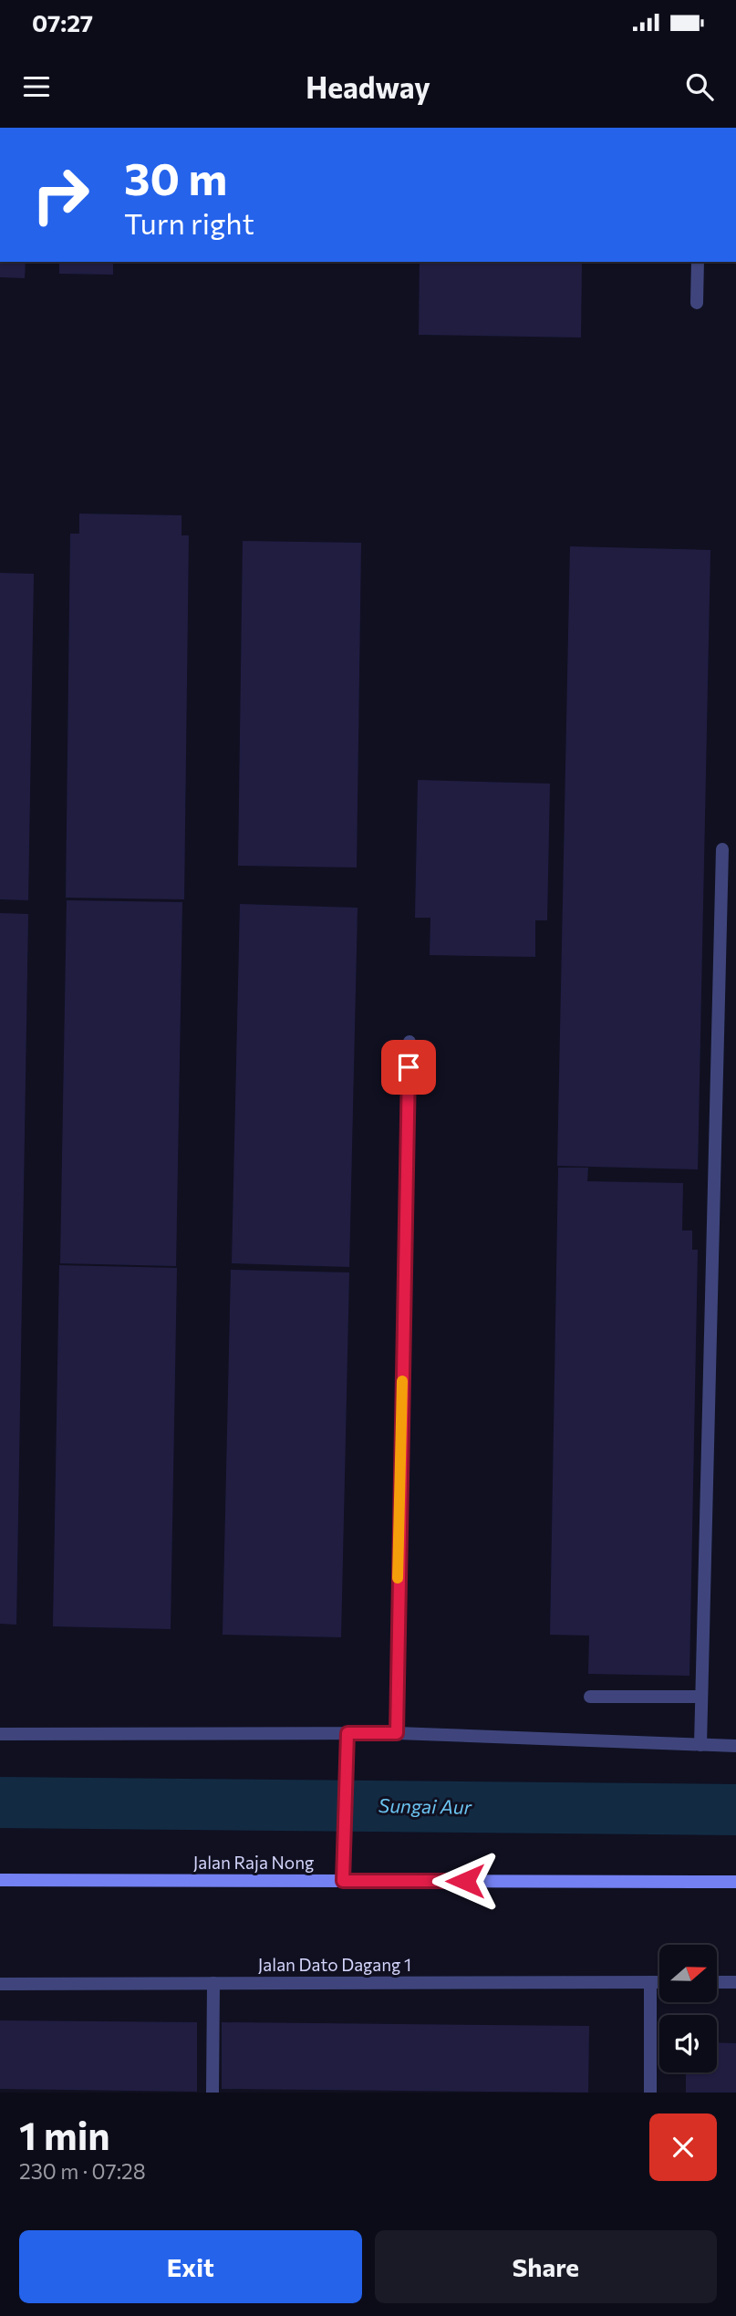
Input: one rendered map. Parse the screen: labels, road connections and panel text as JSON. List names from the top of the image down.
{
  "streets": {
    "main road": ["Jalan Raja Nong"],
    "street": ["Jalan Dato Dagang 1"]
  },
  "water": ["Sungai Aur"],
  "north": "right",
  "page": {
    "status": "07:27",
    "header": "Headway",
    "turn": ["30 m", "Turn right"],
    "heading": ["1 min", "230 m · 07:28"],
    "buttons": ["Exit", "Share"]
  }
}
